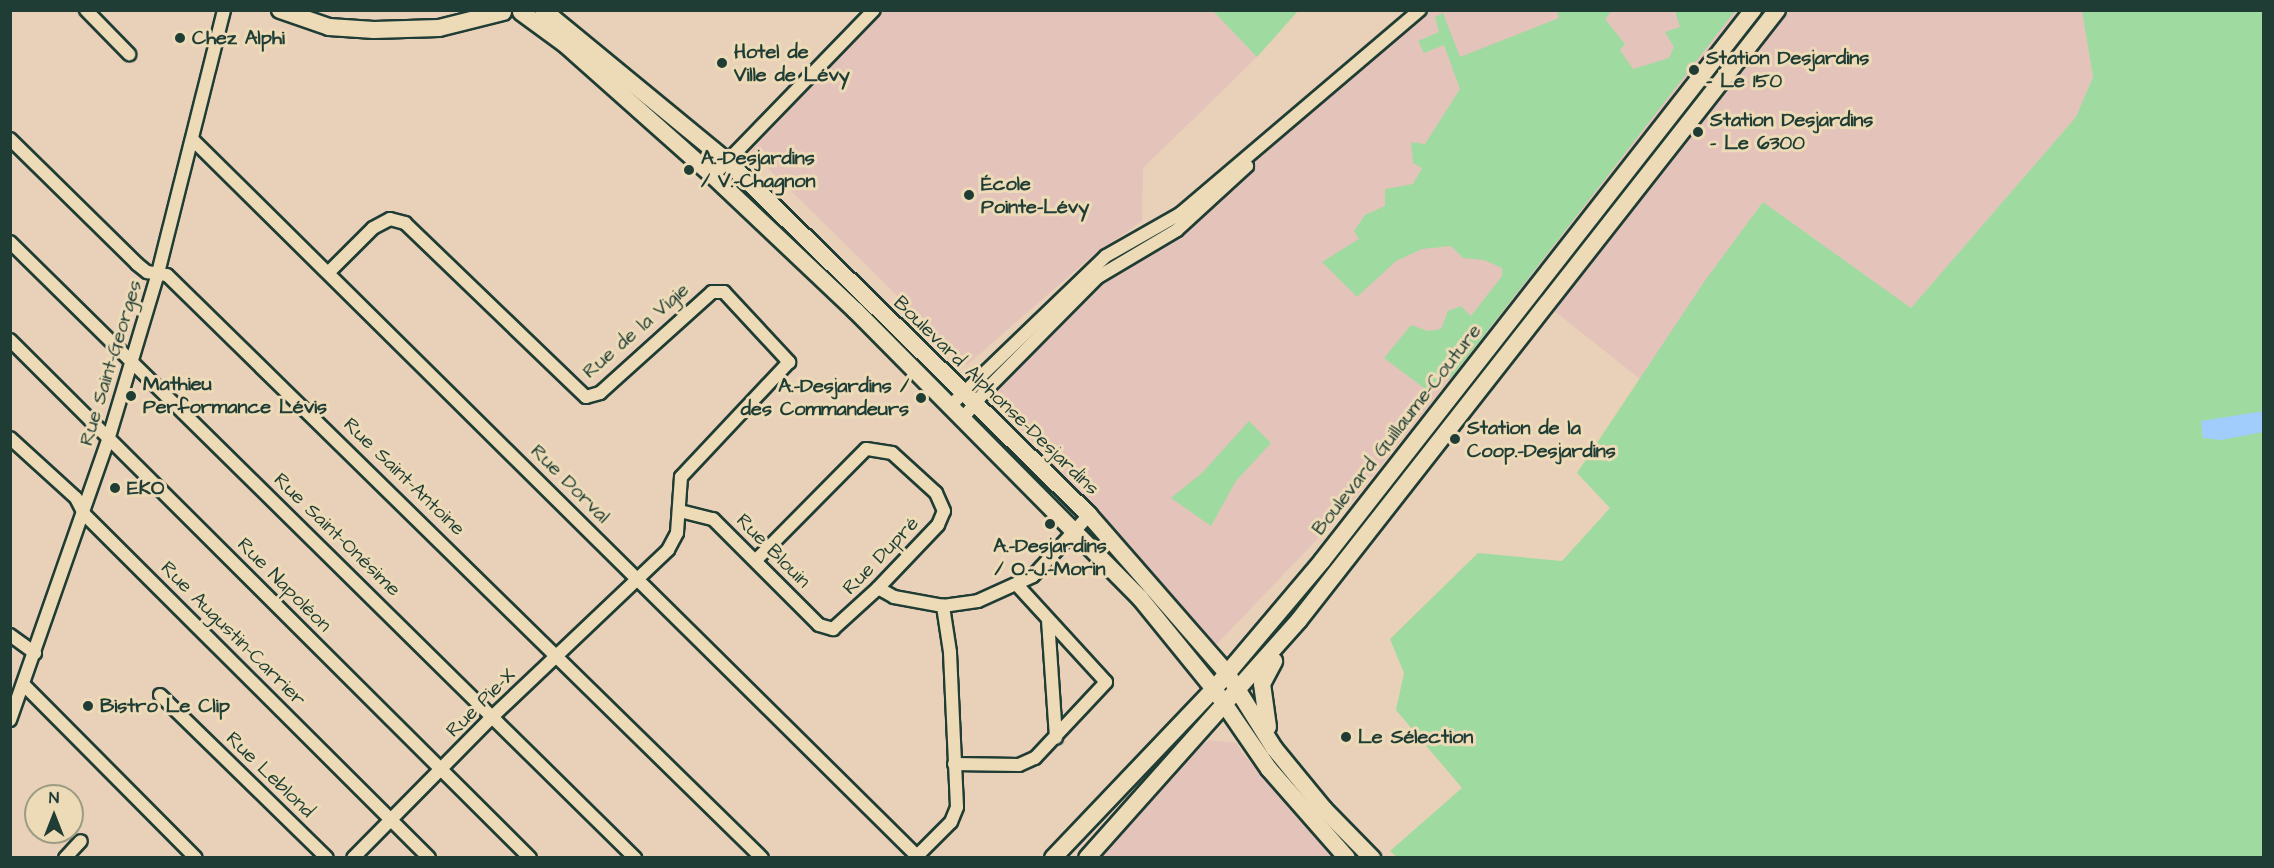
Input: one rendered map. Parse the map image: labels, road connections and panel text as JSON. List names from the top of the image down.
{
  "streets": {
    "main road": ["Boulevard Alphonse-Desjardins", "Boulevard Guillaume-Couture"],
    "street": [
      "Rue de la Vigie",
      "Rue Saint-Georges",
      "Rue Saint-Antoine",
      "Rue Dorval",
      "Rue Saint-Onésime",
      "Rue Blouin",
      "Rue Dupré",
      "Rue Napoléon",
      "Rue Augustin-Carrier",
      "Rue Pie-X",
      "Rue Leblond"
    ]
  },
  "crossings": [
    ["Rue de la Vigie", "Rue Dorval"],
    ["Rue de la Vigie", "Rue Blouin"],
    ["Rue de la Vigie", "Rue Pie-X"],
    ["Rue Saint-Georges", "Rue Saint-Antoine"],
    ["Rue Saint-Georges", "Rue Dorval"],
    ["Rue Saint-Georges", "Rue Saint-Onésime"],
    ["Rue Saint-Georges", "Rue Napoléon"],
    ["Rue Saint-Georges", "Rue Augustin-Carrier"],
    ["Boulevard Alphonse-Desjardins", "Boulevard Guillaume-Couture"],
    ["Rue Saint-Antoine", "Rue Pie-X"],
    ["Rue Dorval", "Rue Pie-X"],
    ["Rue Saint-Onésime", "Rue Pie-X"],
    ["Rue Blouin", "Rue Dupré"],
    ["Rue Napoléon", "Rue Pie-X"],
    ["Rue Augustin-Carrier", "Rue Pie-X"]
  ],
  "places": [
    "Chez Alphi",
    "Hotel de Ville de Lévy",
    "Station Desjardins - Le 150",
    "Station Desjardins - Le 6300",
    "A.-Desjardins / V.-Chagnon",
    "École Pointe-Lévy",
    "Mathieu Performance Lévis",
    "A.-Desjardins / des Commandeurs",
    "Station de la Coop.-Desjardins",
    "EKO",
    "A.-Desjardins / O.-J.-Morin",
    "Bistro Le Clip",
    "Le Sélection"
  ],
  "north": "top"
}
